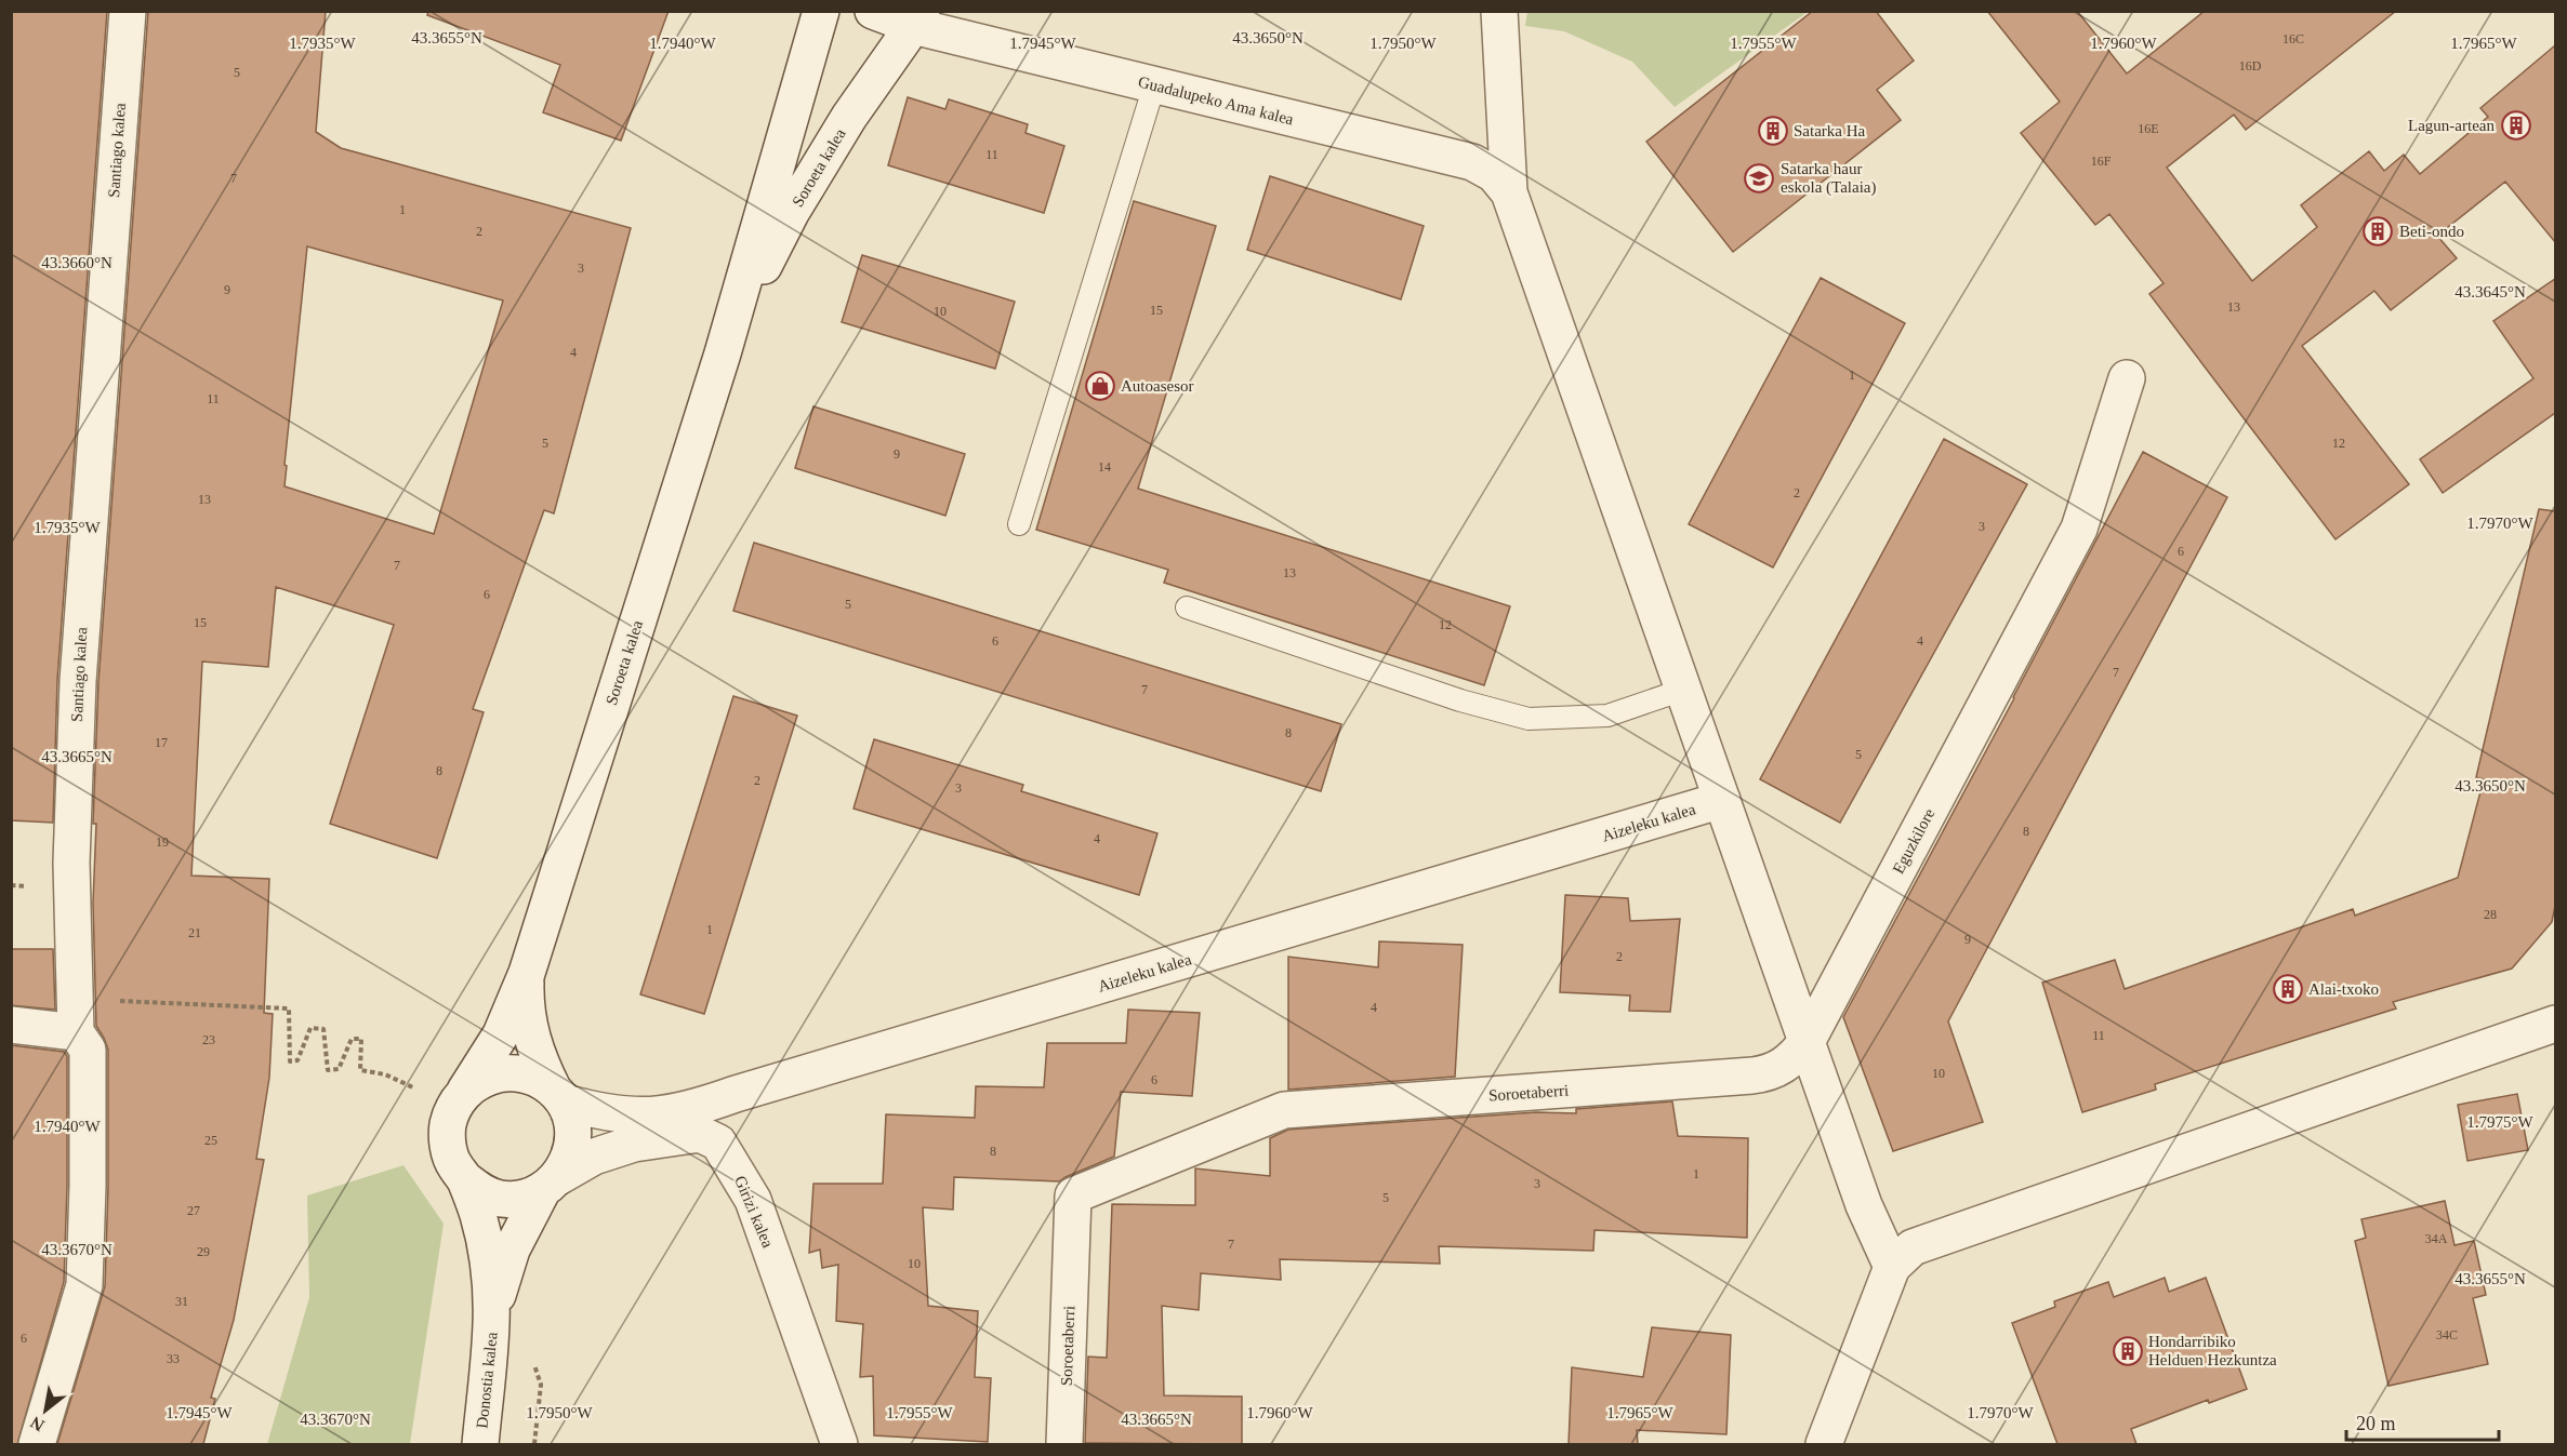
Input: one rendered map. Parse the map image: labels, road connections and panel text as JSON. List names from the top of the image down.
{
  "streets": {
    "street": [
      "Guadalupeko Ama kalea",
      "Santiago kalea",
      "Soroeta kalea",
      "Aizeleku kalea",
      "Eguzkilore",
      "Soroetaberri",
      "Girizi kalea",
      "Donostia kalea"
    ]
  },
  "crossings": [
    ["Guadalupeko Ama kalea", "Soroeta kalea"],
    ["Soroeta kalea", "Aizeleku kalea"],
    ["Soroeta kalea", "Girizi kalea"],
    ["Soroeta kalea", "Donostia kalea"],
    ["Aizeleku kalea", "Girizi kalea"],
    ["Aizeleku kalea", "Donostia kalea"],
    ["Eguzkilore", "Soroetaberri"],
    ["Girizi kalea", "Donostia kalea"]
  ],
  "places": {
    "building": [
      "Lagun-artean",
      "Satarka Ha",
      "Beti-ondo",
      "Alai-txoko",
      "Hondarribiko Helduen Hezkuntza"
    ],
    "school or university": ["Satarka haur eskola (Talaia)"],
    "shop": ["Autoasesor"]
  },
  "house_numbers": [
    "16C",
    "16D",
    "5",
    "16E",
    "11",
    "16F",
    "7",
    "1",
    "2",
    "3",
    "9",
    "13",
    "15",
    "10",
    "4",
    "1",
    "11",
    "5",
    "12",
    "9",
    "14",
    "2",
    "13",
    "3",
    "6",
    "7",
    "13",
    "6",
    "5",
    "15",
    "12",
    "6",
    "4",
    "7",
    "7",
    "8",
    "17",
    "5",
    "8",
    "2",
    "3",
    "8",
    "4",
    "19",
    "28",
    "1",
    "21",
    "9",
    "2",
    "4",
    "11",
    "23",
    "10",
    "6",
    "25",
    "8",
    "1",
    "3",
    "5",
    "27",
    "34A",
    "7",
    "29",
    "10",
    "31",
    "34C",
    "6",
    "33"
  ],
  "scale_bar": "20 m",
  "north": "bottom left",
  "coordinates": [
    "43.3655°N",
    "43.3650°N",
    "1.7945°W",
    "1.7950°W",
    "1.7955°W",
    "1.7960°W",
    "1.7935°W",
    "1.7940°W",
    "1.7965°W",
    "43.3660°N",
    "43.3645°N",
    "1.7970°W",
    "43.3665°N",
    "1.7975°W",
    "43.3670°N"
  ]
}
